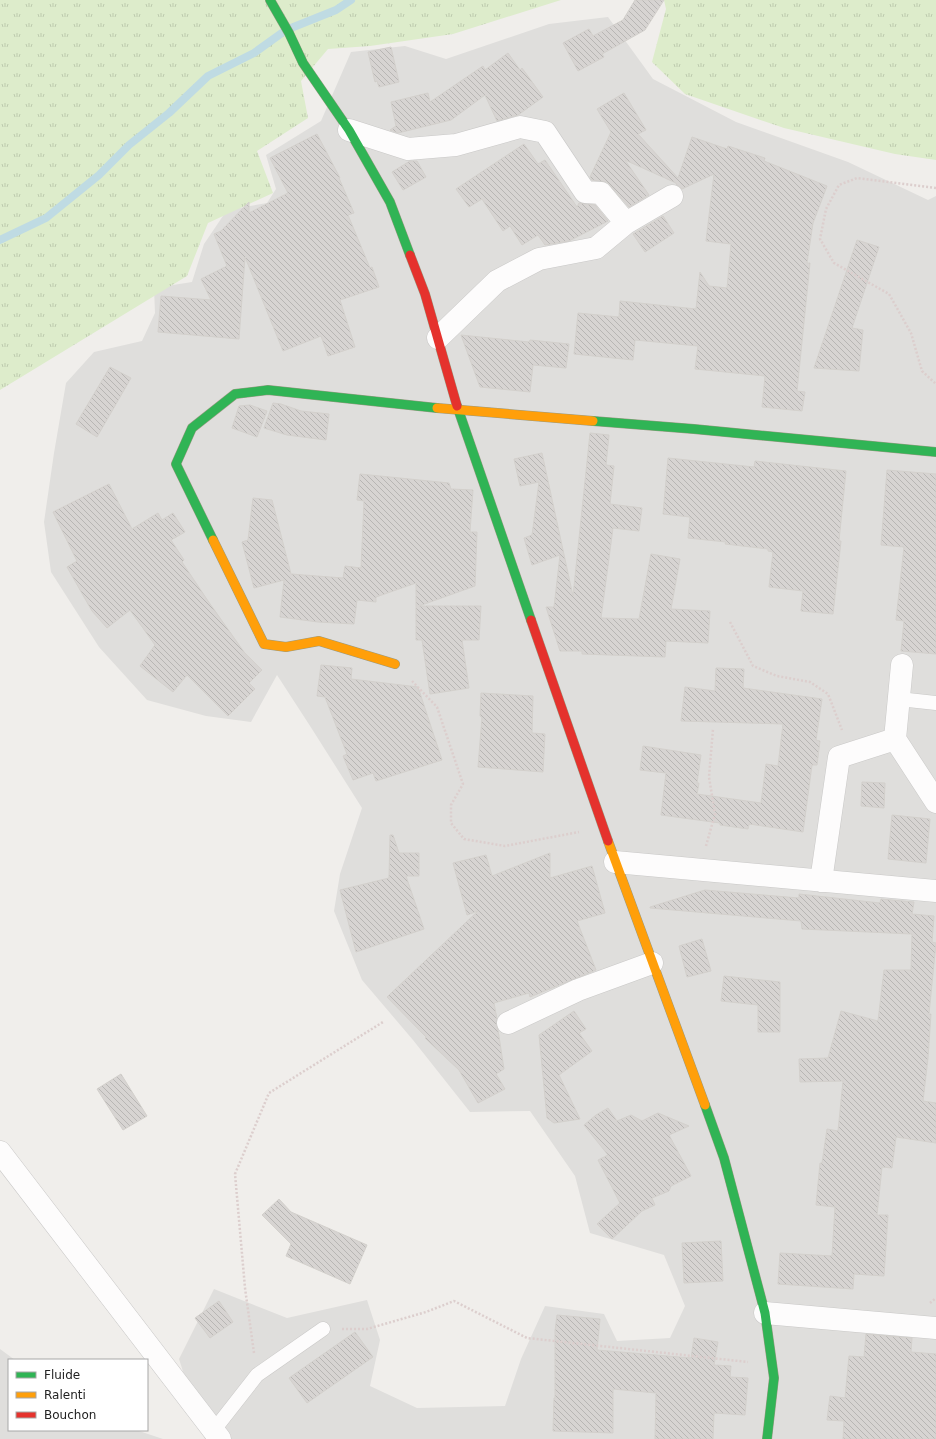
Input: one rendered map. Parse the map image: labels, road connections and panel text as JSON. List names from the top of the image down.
{
  "legend": ["Fluide", "Ralenti", "Bouchon"]
}
